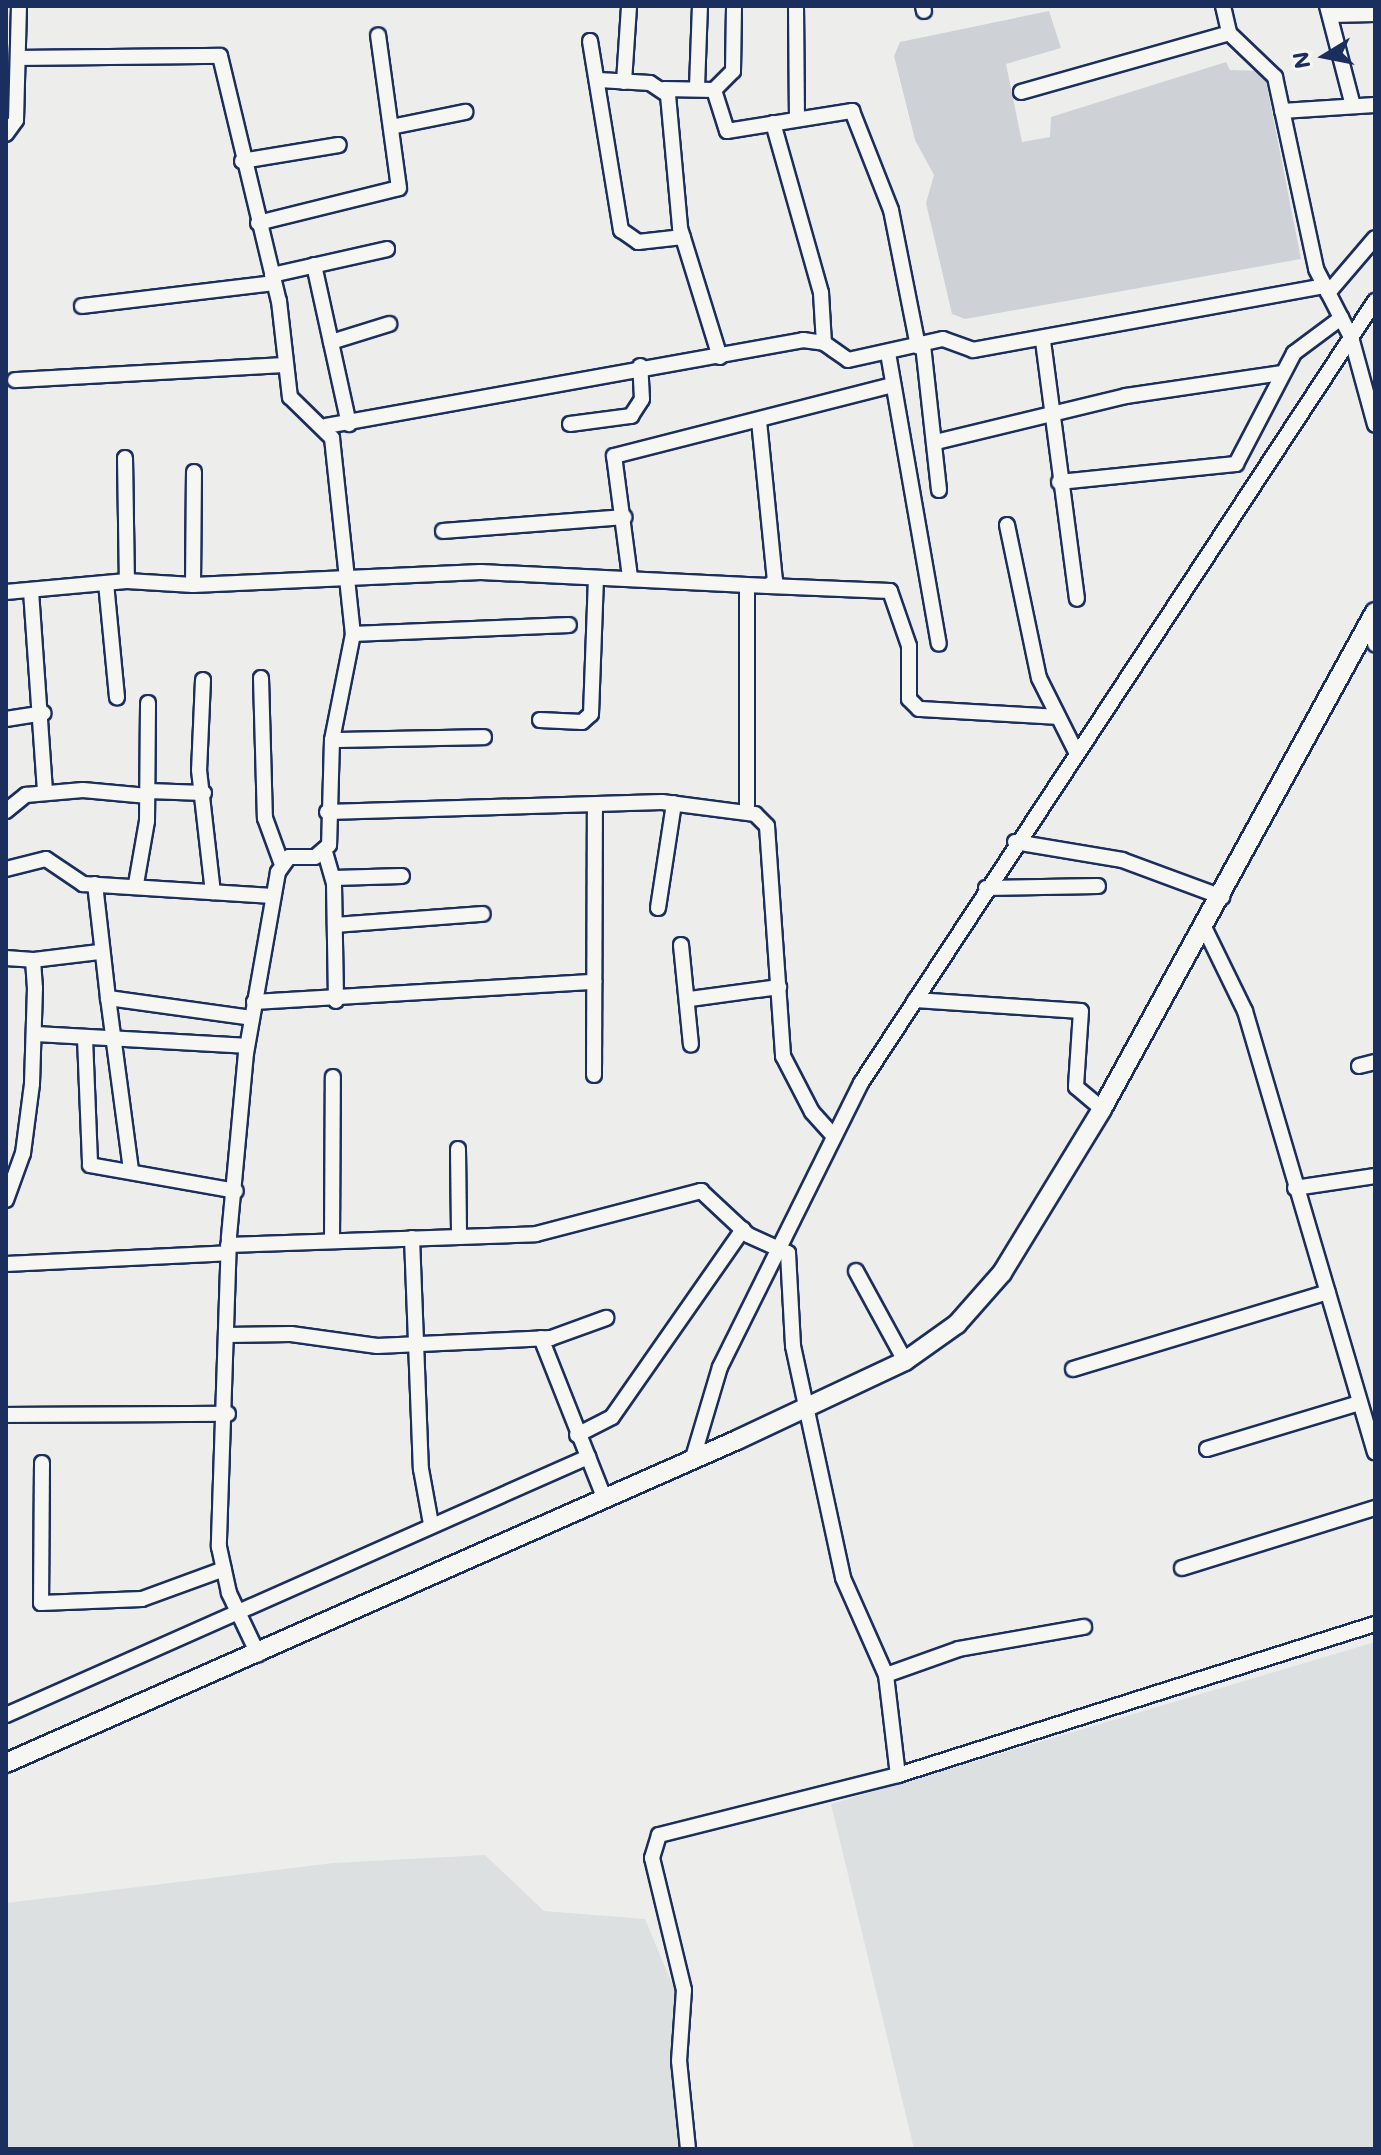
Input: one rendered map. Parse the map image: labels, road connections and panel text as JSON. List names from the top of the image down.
{
  "north": "left"
}
